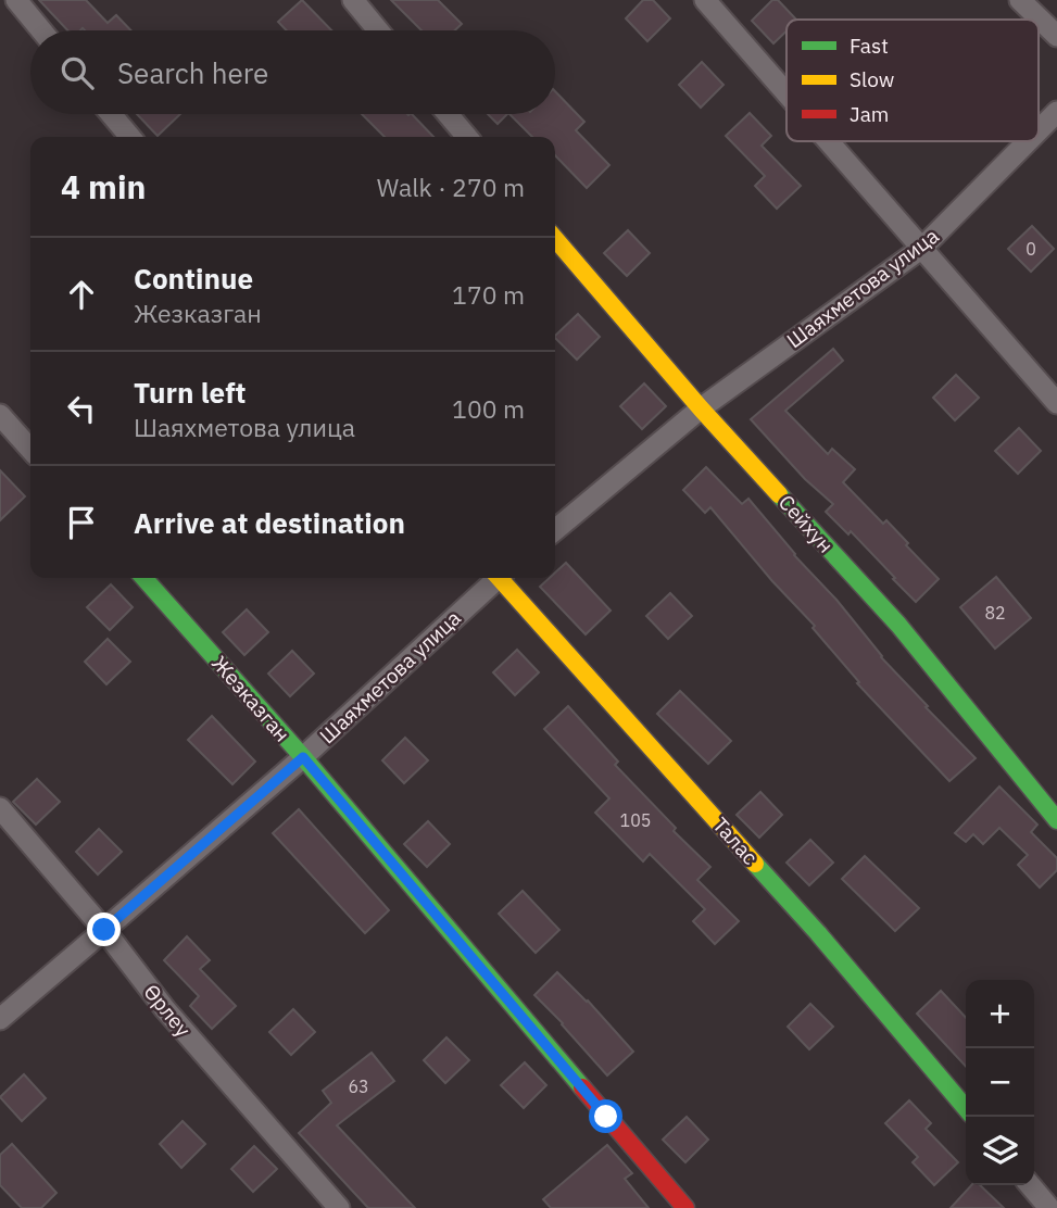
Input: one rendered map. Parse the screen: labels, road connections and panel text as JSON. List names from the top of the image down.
{
  "streets": {
    "street": [
      "Шаяхметова улица",
      "Сейхун",
      "Жезказган",
      "Талас",
      "Өрлеу"
    ]
  },
  "crossings": [
    ["Шаяхметова улица", "Сейхун"],
    ["Шаяхметова улица", "Жезказган"],
    ["Шаяхметова улица", "Өрлеу"]
  ],
  "house_numbers": [
    "0",
    "82",
    "105",
    "63"
  ],
  "legend": ["Fast", "Slow", "Jam"],
  "page": {
    "search": "Search here",
    "heading": ["4 min", "Walk · 270 m"],
    "list": [
      ["Continue", "Жезказган", "170 m"],
      ["Turn left", "Шаяхметова улица", "100 m"],
      "Arrive at destination"
    ],
    "map_buttons": ["+", "−"]
  }
}
